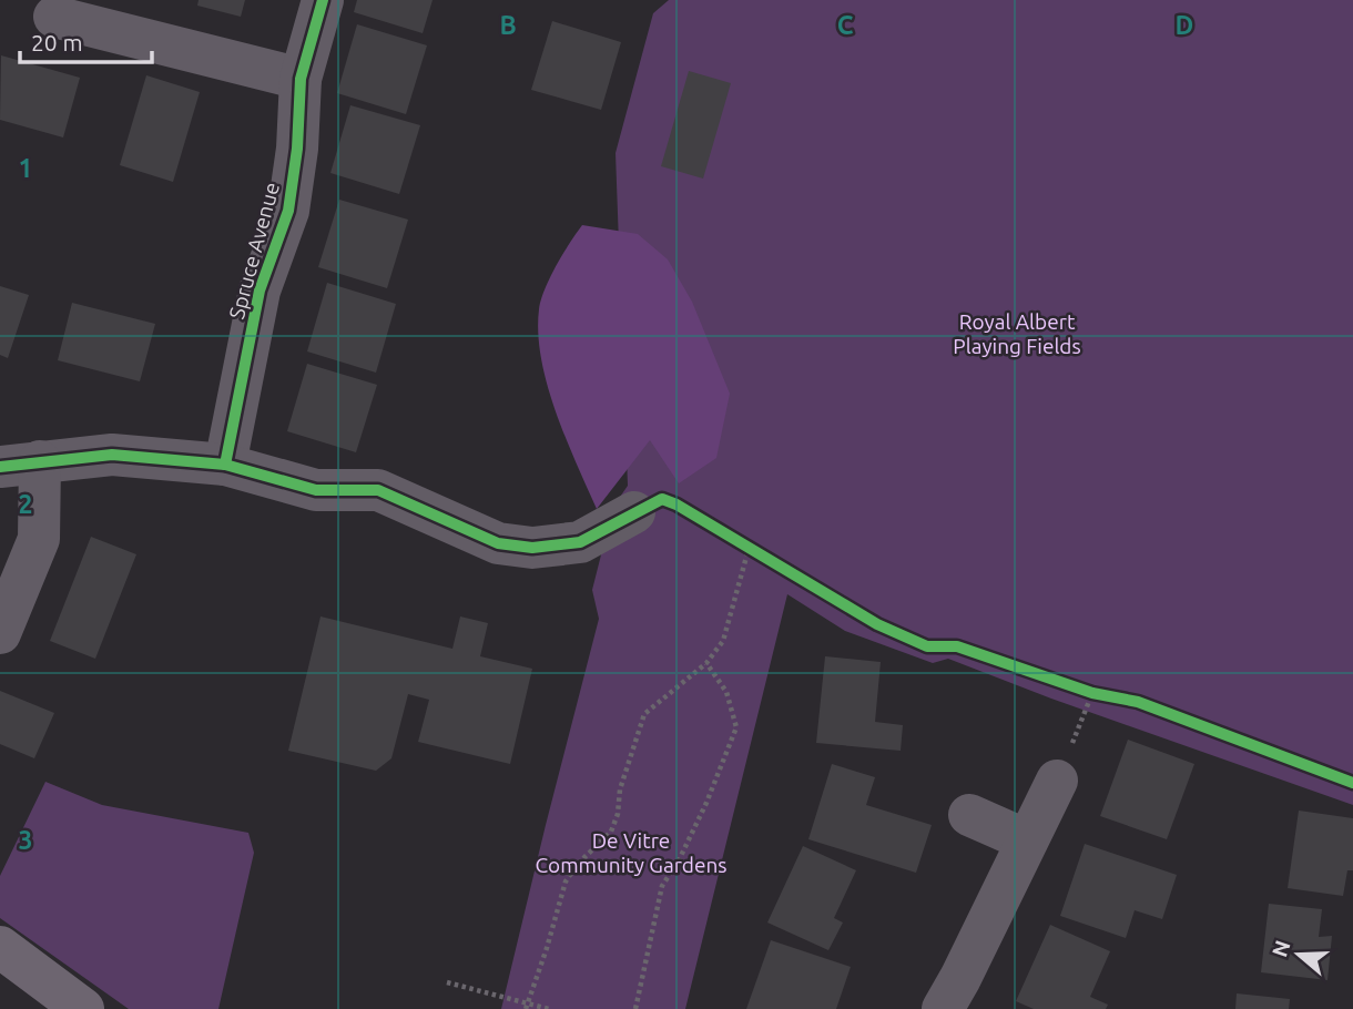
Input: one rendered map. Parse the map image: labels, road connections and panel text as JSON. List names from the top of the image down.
{
  "streets": {
    "street": ["Spruce Avenue"]
  },
  "parks": ["Royal Albert Playing Fields", "De Vitre Community Gardens"],
  "scale_bar": "20 m",
  "north": "left",
  "grid": {
    "columns": ["B", "C", "D"],
    "rows": ["1", "2", "3"]
  }
}
